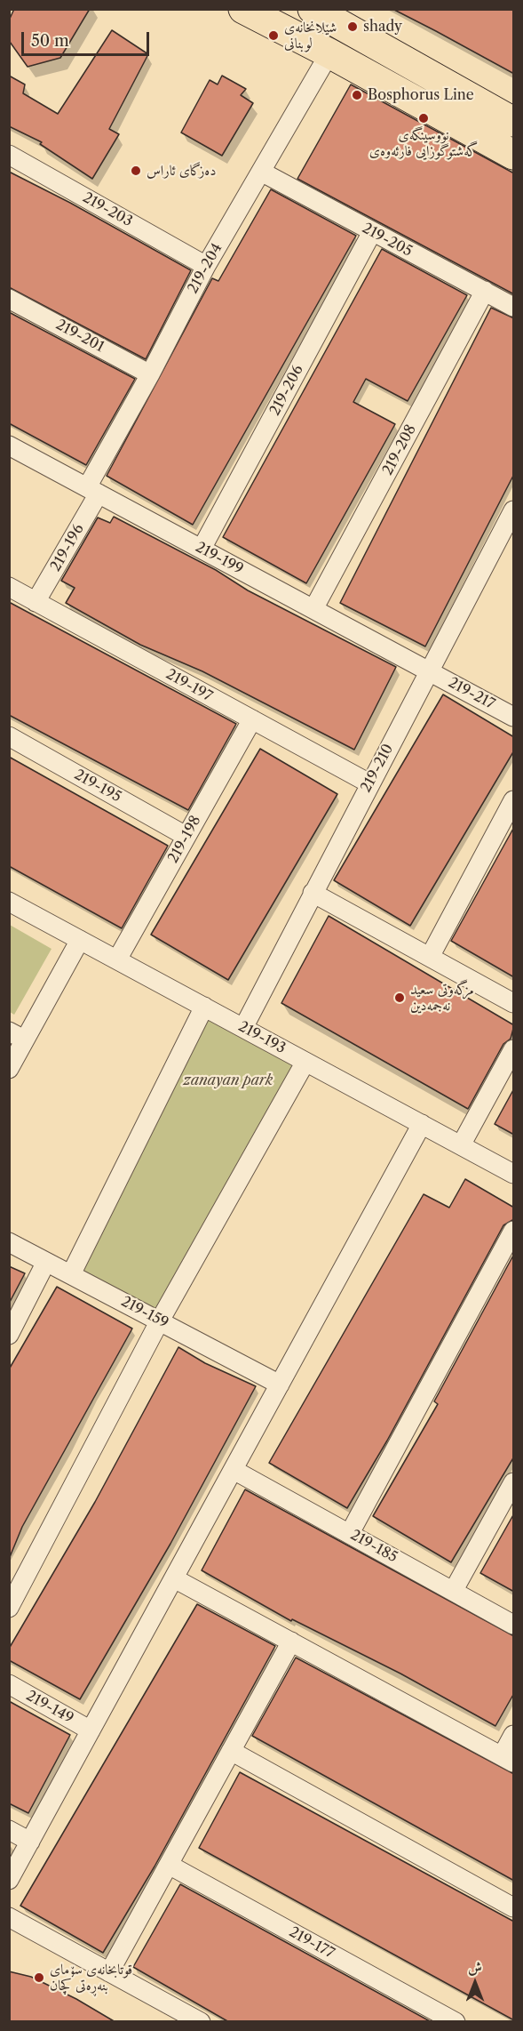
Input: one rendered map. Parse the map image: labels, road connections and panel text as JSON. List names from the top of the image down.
{
  "streets": {
    "street": [
      "219-203",
      "219-205",
      "219-204",
      "219-201",
      "219-206",
      "219-208",
      "219-196",
      "219-199",
      "219-197",
      "219-217",
      "219-210",
      "219-195",
      "219-198",
      "219-193",
      "219-159",
      "219-185",
      "219-149",
      "219-177"
    ]
  },
  "crossings": [
    ["219-203", "219-204"],
    ["219-205", "219-204"],
    ["219-205", "219-206"],
    ["219-205", "219-208"],
    ["219-204", "219-201"],
    ["219-204", "219-196"],
    ["219-204", "219-199"],
    ["219-206", "219-199"],
    ["219-208", "219-199"],
    ["219-196", "219-199"],
    ["219-196", "219-197"],
    ["219-199", "219-217"],
    ["219-199", "219-210"],
    ["219-197", "219-210"],
    ["219-197", "219-198"],
    ["219-217", "219-210"],
    ["219-210", "219-193"],
    ["219-195", "219-198"],
    ["219-198", "219-193"]
  ],
  "parks": ["zanayan park"],
  "places": [
    "shady",
    "شێلانخانەی لوبنانی",
    "Bosphorus Line",
    "نووسینگەی گەشتوگوزایی فارئەوەی",
    "دەزگای ئاراس",
    "مزگەوتی سعید نەجمەدین",
    "قوتابخانەی سۆمای بنەڕەتی کچان"
  ],
  "scale_bar": "50 m",
  "north": "top"
}
